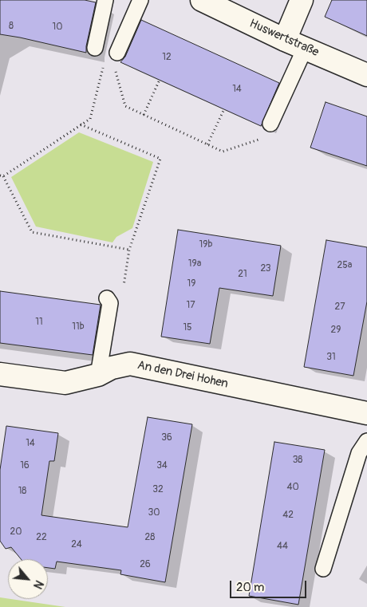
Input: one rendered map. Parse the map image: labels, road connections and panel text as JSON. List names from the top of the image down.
{
  "streets": {
    "street": ["Huswertstraße", "An den Drei Hohen"]
  },
  "house_numbers": [
    "8",
    "10",
    "12",
    "14",
    "19b",
    "19a",
    "25a",
    "23",
    "21",
    "19",
    "17",
    "27",
    "11",
    "11b",
    "15",
    "29",
    "31",
    "36",
    "14",
    "38",
    "16",
    "34",
    "40",
    "32",
    "18",
    "30",
    "42",
    "20",
    "22",
    "28",
    "24",
    "44",
    "26"
  ],
  "scale_bar": "20 m",
  "north": "bottom right"
}
